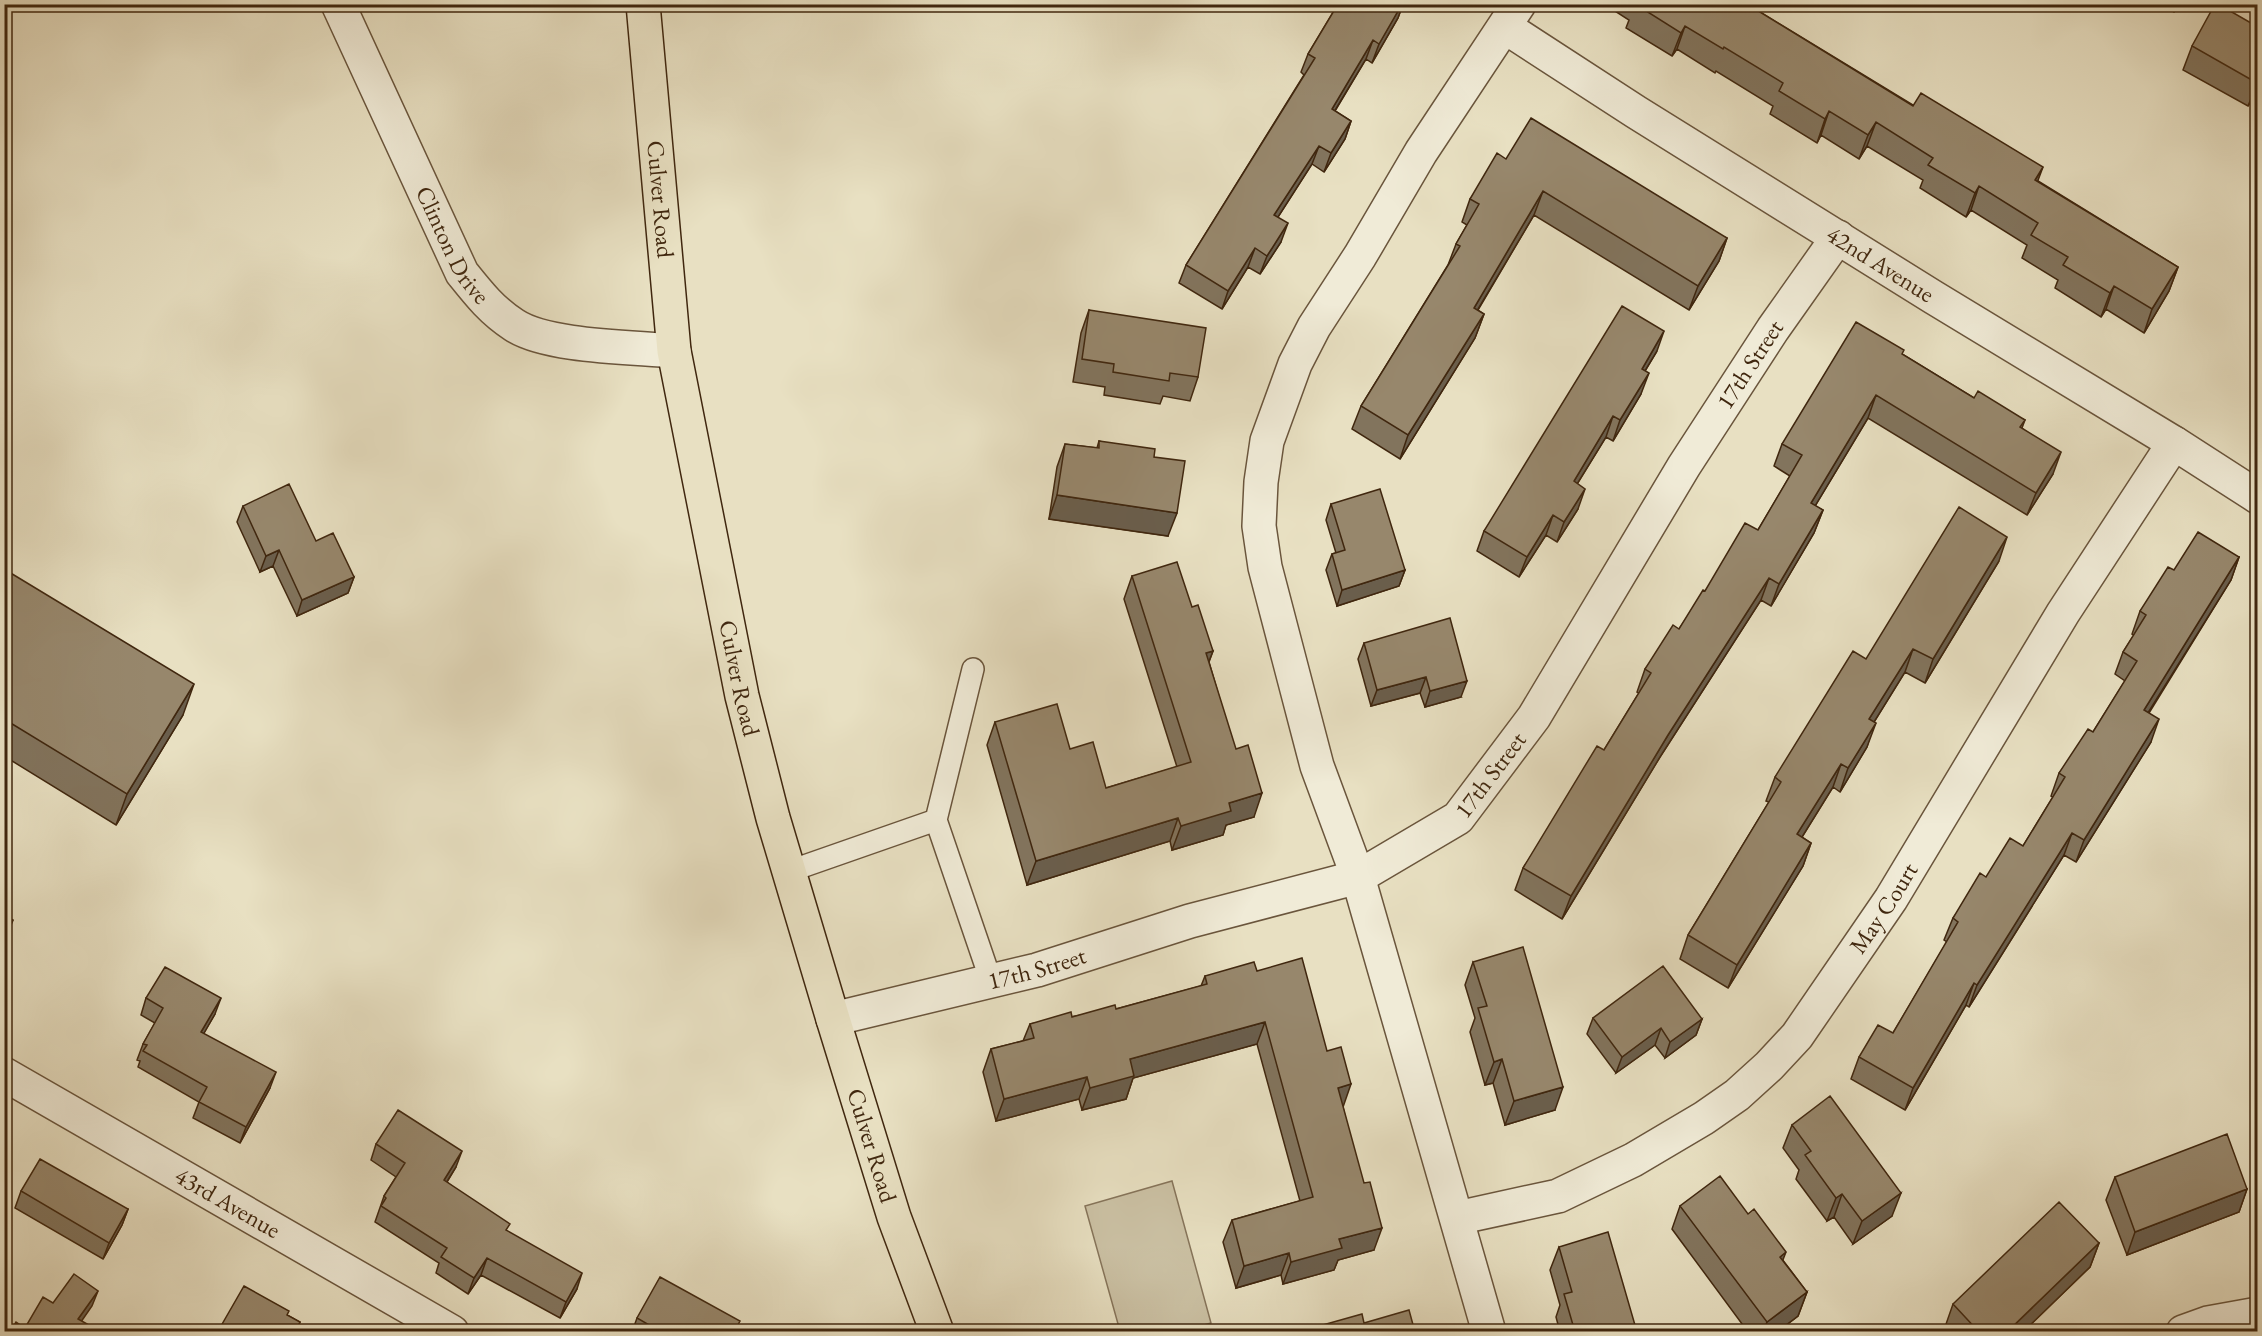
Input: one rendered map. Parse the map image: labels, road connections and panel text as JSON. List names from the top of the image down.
{
  "streets": {
    "main road": ["Culver Road"],
    "street": [
      "Clinton Drive",
      "42nd Avenue",
      "17th Street",
      "May Court",
      "43rd Avenue"
    ]
  },
  "crossings": [
    ["Culver Road", "Clinton Drive"],
    ["Culver Road", "17th Street"],
    ["42nd Avenue", "17th Street"],
    ["42nd Avenue", "May Court"]
  ]
}
